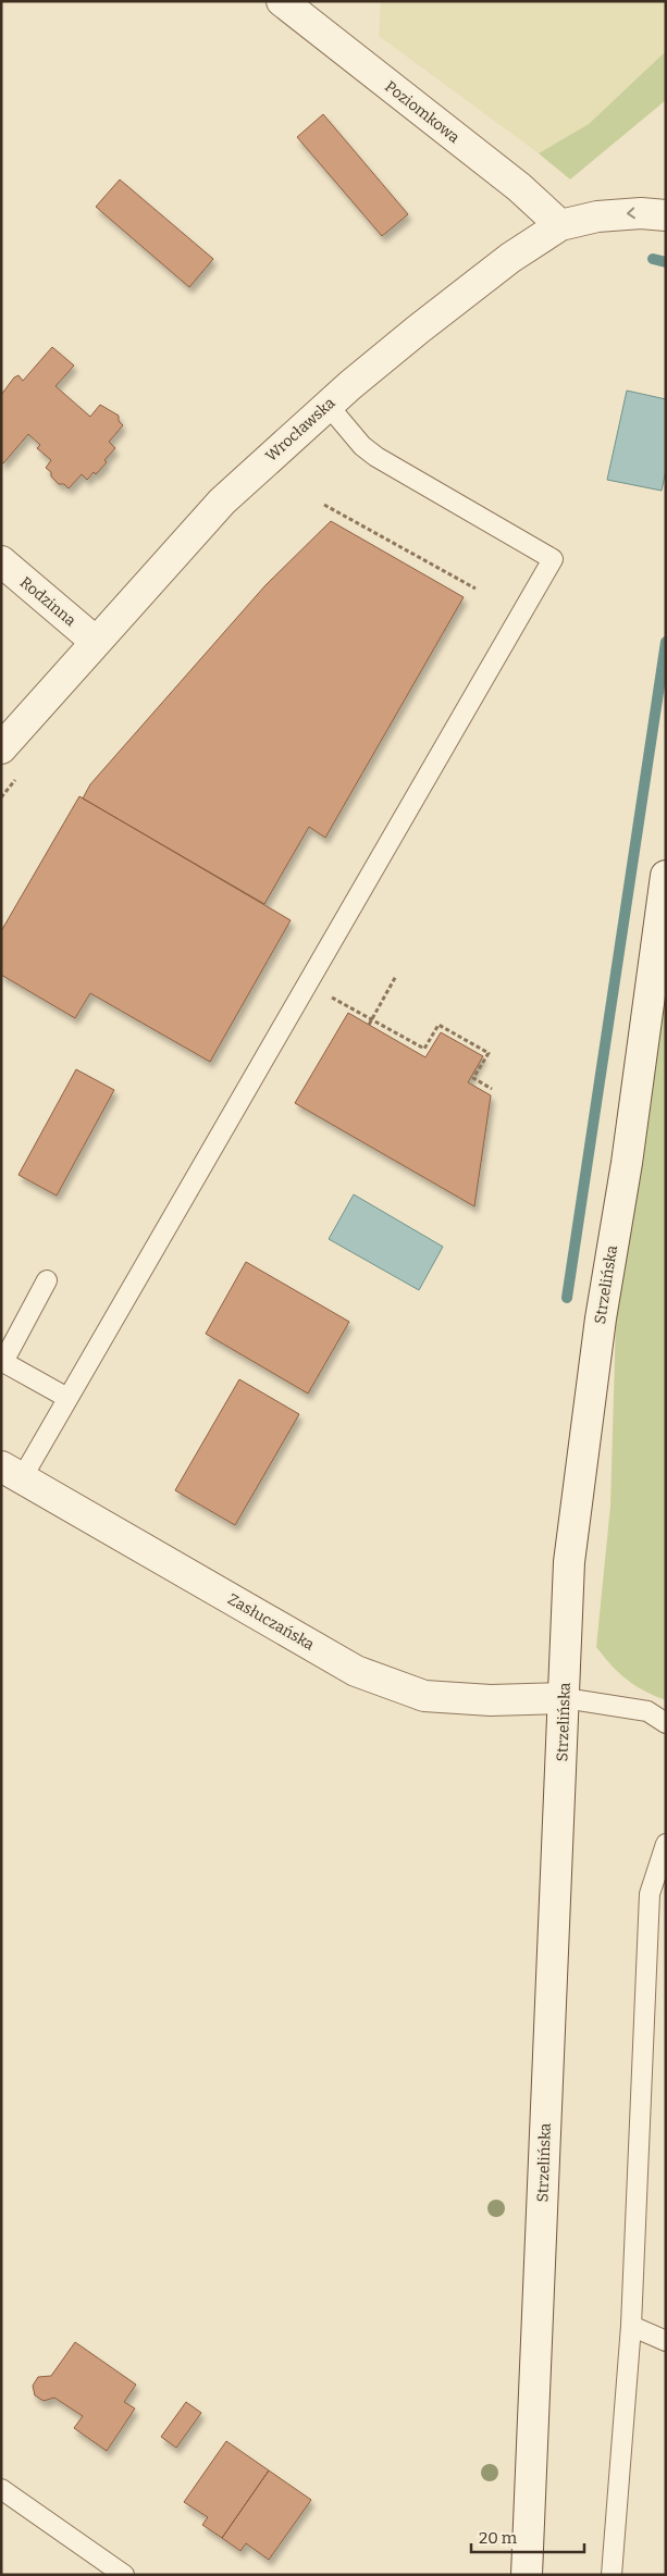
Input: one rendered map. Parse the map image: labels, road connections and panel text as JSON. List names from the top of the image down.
{
  "streets": {
    "street": [
      "Poziomkowa",
      "Wrocławska",
      "Rodzinna",
      "Strzelińska",
      "Zasłuczańska"
    ]
  },
  "crossings": [
    ["Poziomkowa", "Wrocławska"],
    ["Wrocławska", "Rodzinna"],
    ["Strzelińska", "Zasłuczańska"]
  ],
  "scale_bar": "20 m"
}
